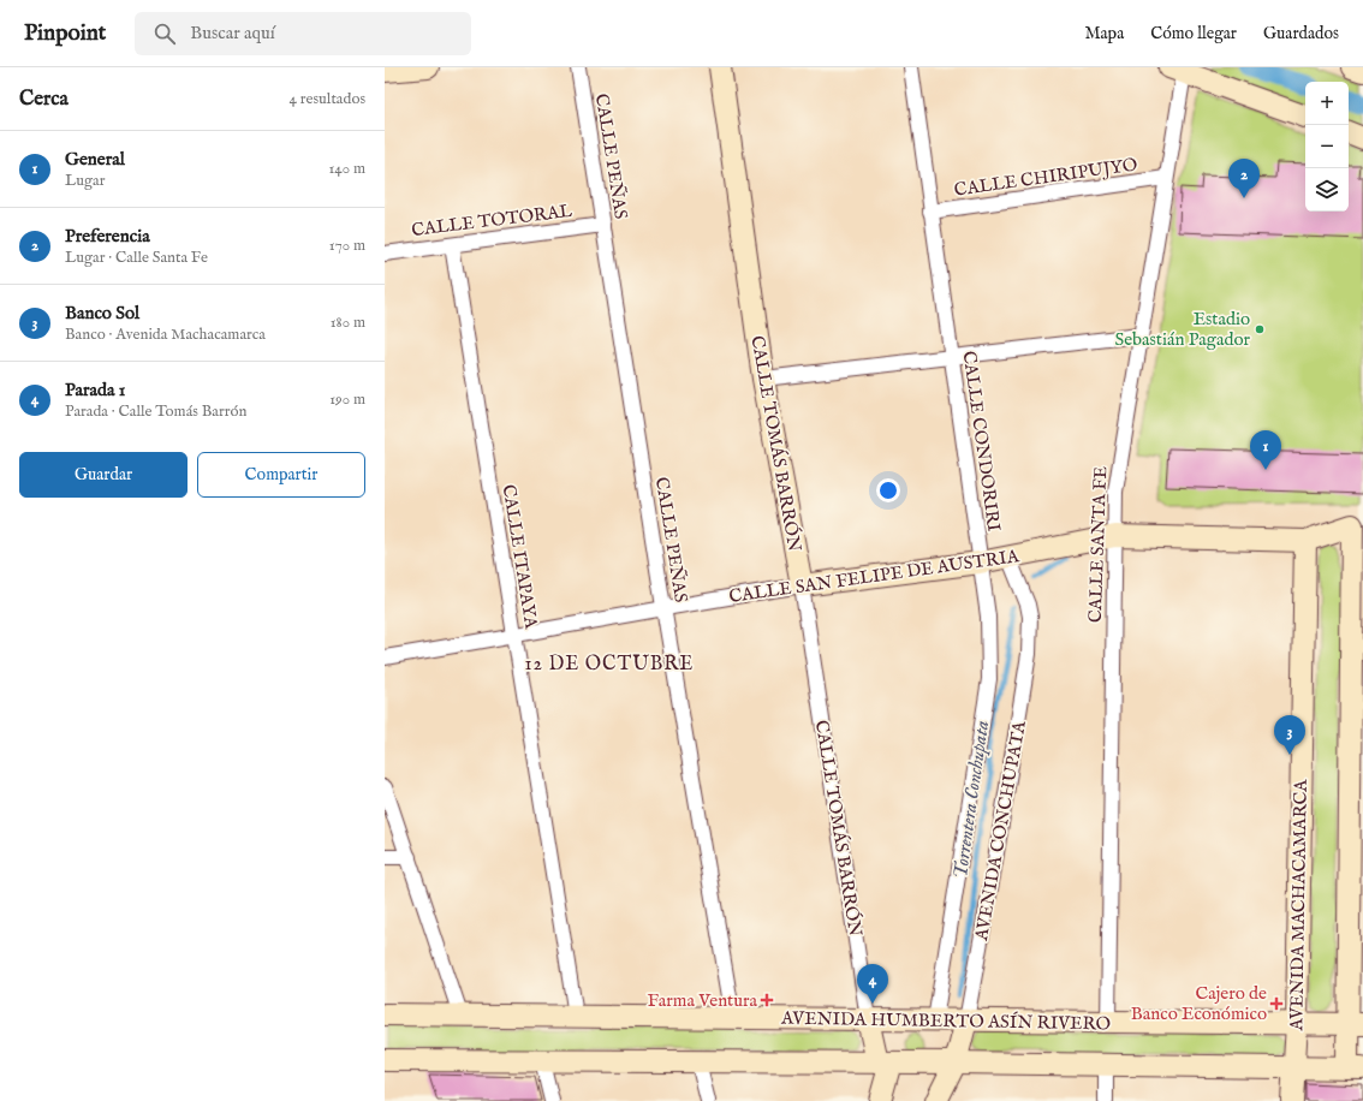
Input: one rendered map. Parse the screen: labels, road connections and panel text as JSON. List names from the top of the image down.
{
  "streets": {
    "street": [
      "CALLE PEÑAS",
      "CALLE CHIRIPUJYO",
      "CALLE TOTORAL",
      "CALLE CONDORIRI",
      "CALLE TOMÁS BARRÓN",
      "CALLE SANTA FE",
      "CALLE ITAPAYA",
      "CALLE SAN FELIPE DE AUSTRIA",
      "AVENIDA CONCHUPATA",
      "AVENIDA MACHACAMARCA",
      "AVENIDA HUMBERTO ASÍN RIVERO"
    ]
  },
  "crossings": [
    ["CALLE PEÑAS", "CALLE TOTORAL"],
    ["CALLE PEÑAS", "CALLE SAN FELIPE DE AUSTRIA"],
    ["CALLE PEÑAS", "AVENIDA HUMBERTO ASÍN RIVERO"],
    ["CALLE CHIRIPUJYO", "CALLE CONDORIRI"],
    ["CALLE CHIRIPUJYO", "CALLE SANTA FE"],
    ["CALLE TOTORAL", "CALLE ITAPAYA"],
    ["CALLE CONDORIRI", "CALLE SAN FELIPE DE AUSTRIA"],
    ["CALLE CONDORIRI", "AVENIDA HUMBERTO ASÍN RIVERO"],
    ["CALLE TOMÁS BARRÓN", "CALLE SAN FELIPE DE AUSTRIA"],
    ["CALLE TOMÁS BARRÓN", "AVENIDA HUMBERTO ASÍN RIVERO"],
    ["CALLE SANTA FE", "CALLE SAN FELIPE DE AUSTRIA"],
    ["CALLE SANTA FE", "AVENIDA HUMBERTO ASÍN RIVERO"],
    ["CALLE ITAPAYA", "CALLE SAN FELIPE DE AUSTRIA"],
    ["CALLE ITAPAYA", "AVENIDA HUMBERTO ASÍN RIVERO"],
    ["CALLE SAN FELIPE DE AUSTRIA", "AVENIDA CONCHUPATA"],
    ["CALLE SAN FELIPE DE AUSTRIA", "AVENIDA MACHACAMARCA"],
    ["AVENIDA CONCHUPATA", "AVENIDA HUMBERTO ASÍN RIVERO"],
    ["AVENIDA MACHACAMARCA", "AVENIDA HUMBERTO ASÍN RIVERO"]
  ],
  "districts": ["12 DE OCTUBRE"],
  "water": ["Torrentera Conchupata"],
  "places": {
    "other": ["Estadio Sebastián Pagador"],
    "health": ["Farma Ventura", "Cajero de Banco Económico"]
  },
  "page": {
    "header": "Pinpoint",
    "search": "Buscar aquí",
    "nav": ["Mapa", "Cómo llegar", "Guardados"],
    "heading": ["Cerca", "4 resultados"],
    "map_buttons": ["+", "−"],
    "list": [
      {
        "mark": "1",
        "name": "General",
        "note": "Lugar",
        "value": "140 m"
      },
      {
        "mark": "2",
        "name": "Preferencia",
        "note": "Lugar · Calle Santa Fe",
        "value": "170 m"
      },
      {
        "mark": "3",
        "name": "Banco Sol",
        "note": "Banco · Avenida Machacamarca",
        "value": "180 m"
      },
      {
        "mark": "4",
        "name": "Parada 1",
        "note": "Parada · Calle Tomás Barrón",
        "value": "190 m"
      }
    ],
    "pins": [
      "2",
      "1",
      "3",
      "4"
    ],
    "buttons": ["Guardar", "Compartir"]
  }
}
